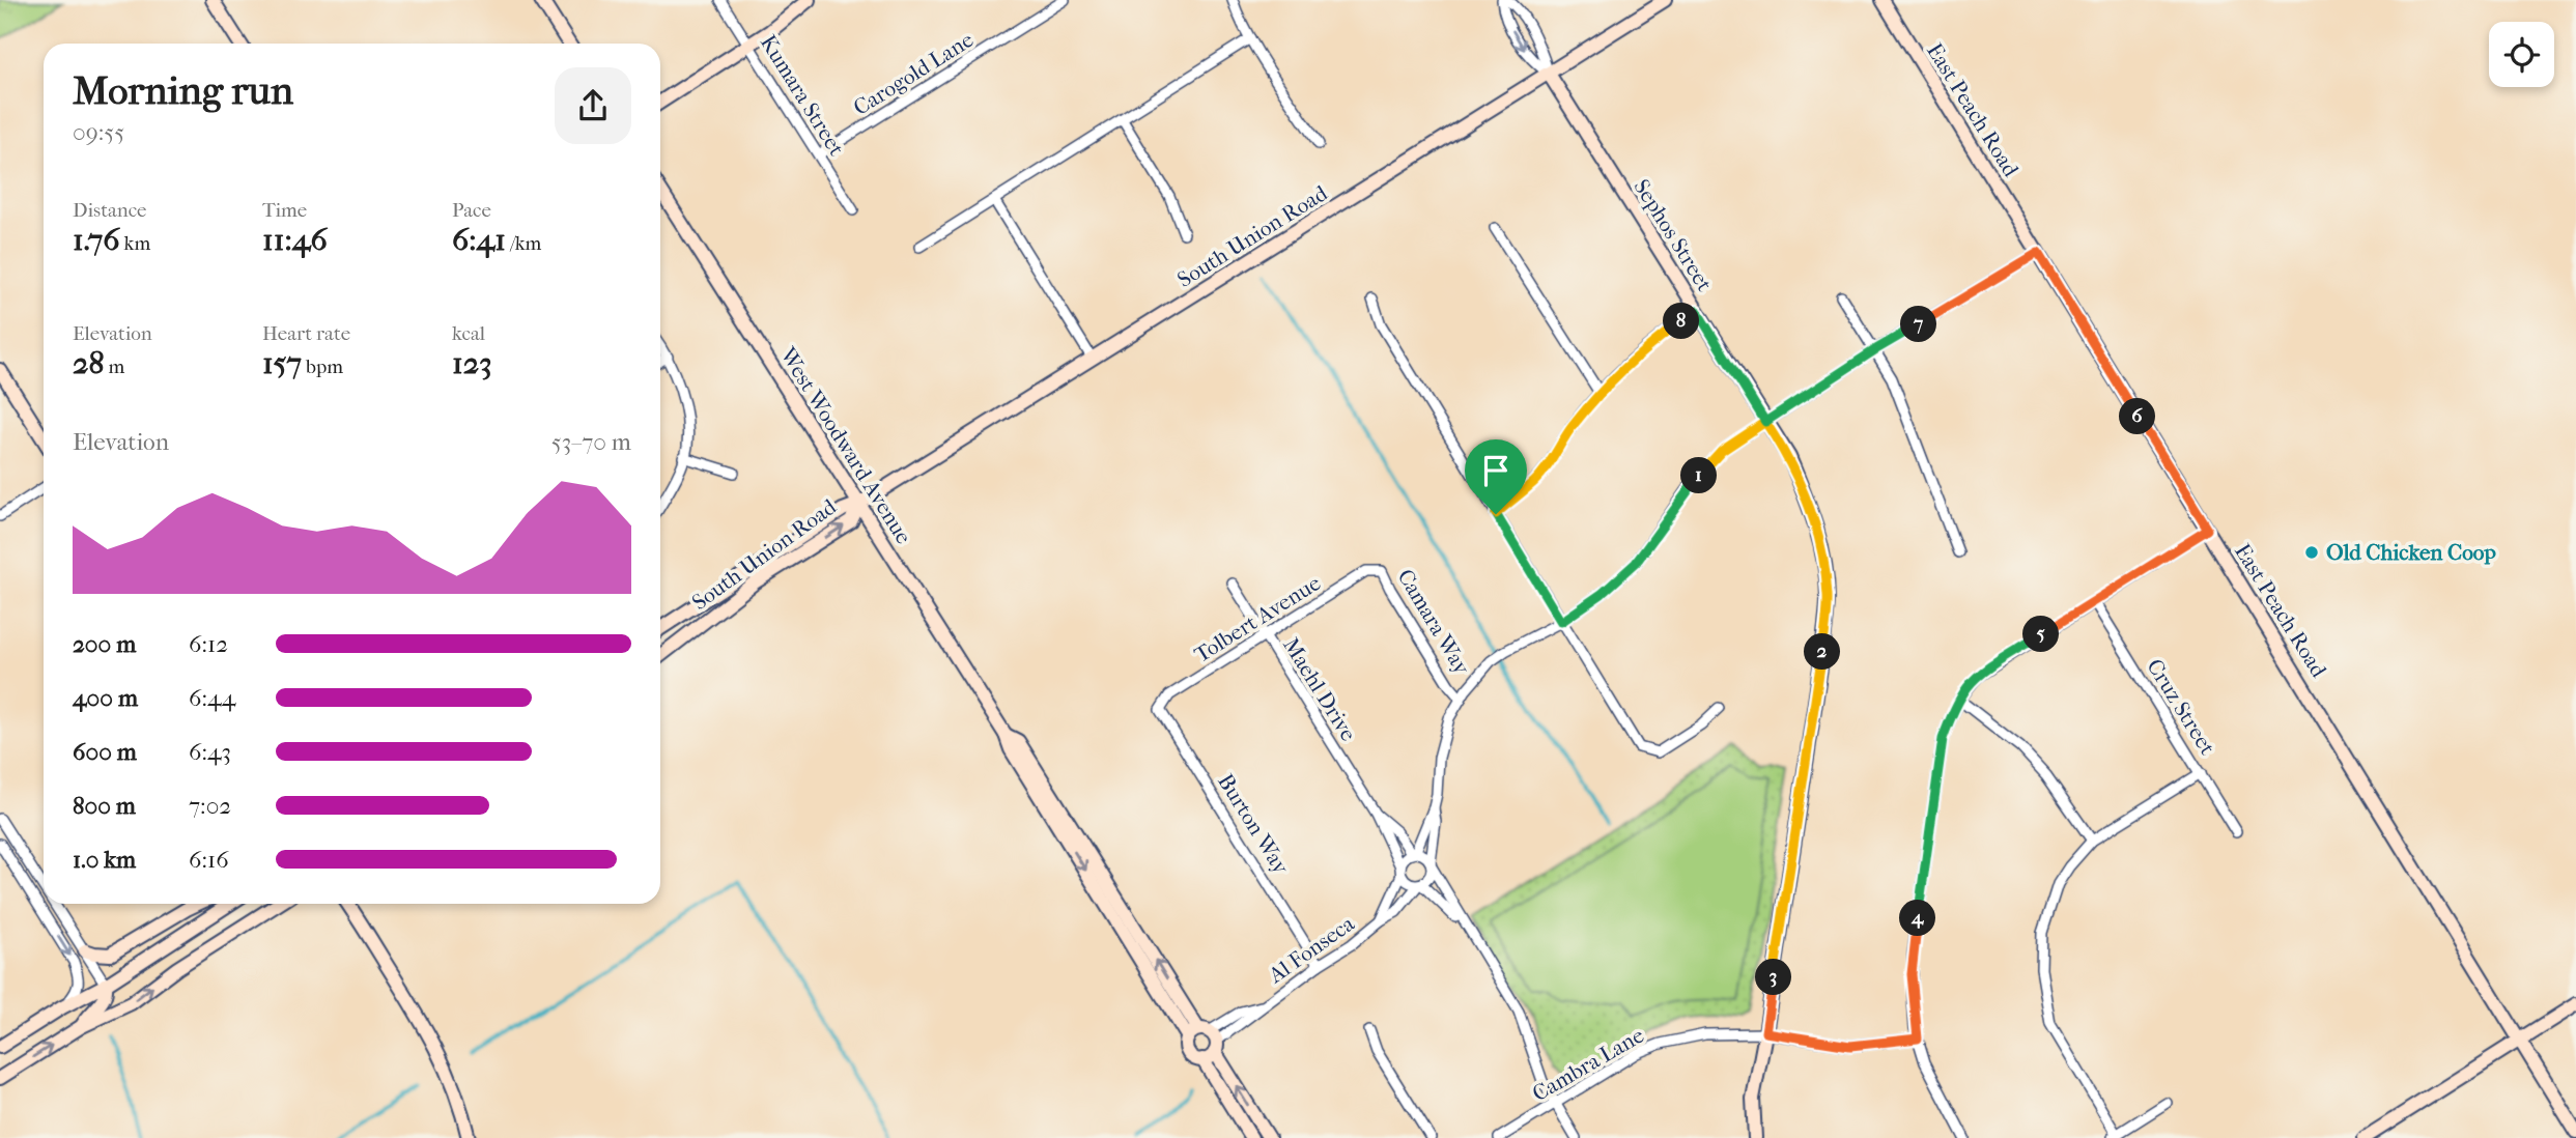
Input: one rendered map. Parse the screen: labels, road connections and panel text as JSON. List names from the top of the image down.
{
  "streets": {
    "street": [
      "Carogold Lane",
      "Kumara Street",
      "East Peach Road",
      "Sephos Street",
      "South Union Road",
      "West Woodward Avenue",
      "Tolbert Avenue",
      "Camara Way",
      "Maehl Drive",
      "Cruz Street",
      "Burton Way",
      "Al Fonseca",
      "Cambra Lane"
    ]
  },
  "crossings": [
    ["Carogold Lane", "Kumara Street"],
    ["Sephos Street", "South Union Road"],
    ["Sephos Street", "Cambra Lane"],
    ["South Union Road", "West Woodward Avenue"],
    ["West Woodward Avenue", "Al Fonseca"],
    ["Tolbert Avenue", "Camara Way"],
    ["Tolbert Avenue", "Maehl Drive"],
    ["Tolbert Avenue", "Burton Way"],
    ["Maehl Drive", "Al Fonseca"],
    ["Burton Way", "Al Fonseca"]
  ],
  "places": ["Old Chicken Coop"],
  "page": {
    "heading": ["Morning run", "09:55"],
    "stats": [
      ["Distance", "1.76 km"],
      ["Time", "11:46"],
      ["Pace", "6:41 /km"],
      ["Elevation", "28 m"],
      ["Heart rate", "157 bpm"],
      ["kcal", "123"]
    ],
    "pins": [
      "8",
      "7",
      "6",
      "1",
      "5",
      "2",
      "4",
      "3"
    ],
    "chart": ["Elevation", "53–70 m"],
    "list": [
      {
        "name": "200 m",
        "note": "6:12"
      },
      {
        "name": "400 m",
        "note": "6:44"
      },
      {
        "name": "600 m",
        "note": "6:43"
      },
      {
        "name": "800 m",
        "note": "7:02"
      },
      {
        "name": "1.0 km",
        "note": "6:16"
      }
    ]
  }
}
